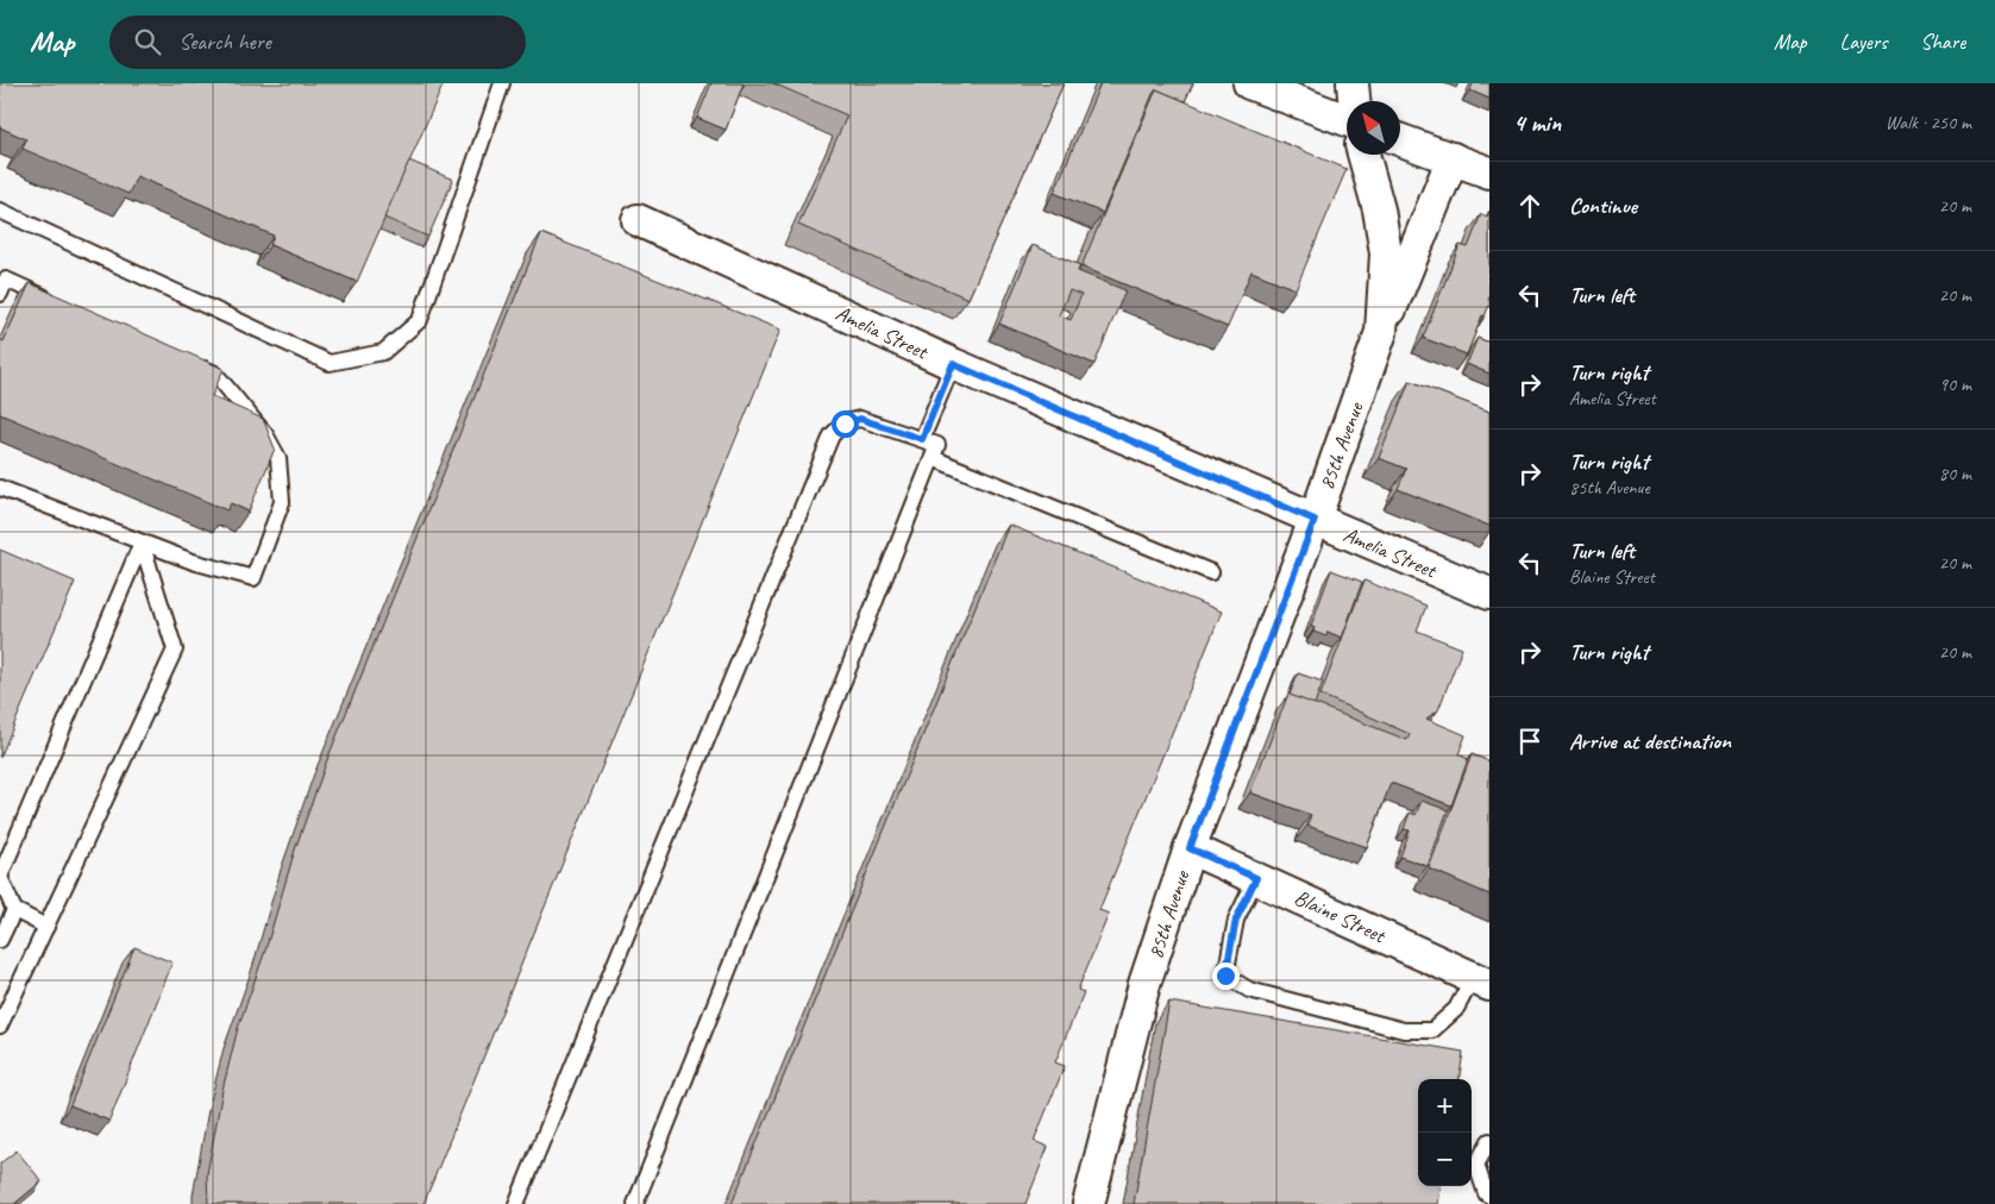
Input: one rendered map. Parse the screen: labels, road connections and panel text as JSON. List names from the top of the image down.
{
  "streets": {
    "street": ["Amelia Street", "85th Avenue", "Blaine Street"]
  },
  "crossings": [
    ["Amelia Street", "85th Avenue"],
    ["85th Avenue", "Blaine Street"]
  ],
  "north": "top left",
  "page": {
    "header": "Map",
    "search": "Search here",
    "nav": ["Map", "Layers", "Share"],
    "heading": ["4 min", "Walk · 250 m"],
    "list": [
      ["Continue", "20 m"],
      ["Turn left", "20 m"],
      ["Turn right", "Amelia Street", "90 m"],
      ["Turn right", "85th Avenue", "80 m"],
      ["Turn left", "Blaine Street", "20 m"],
      ["Turn right", "20 m"],
      "Arrive at destination"
    ],
    "map_buttons": ["+", "−"]
  }
}
